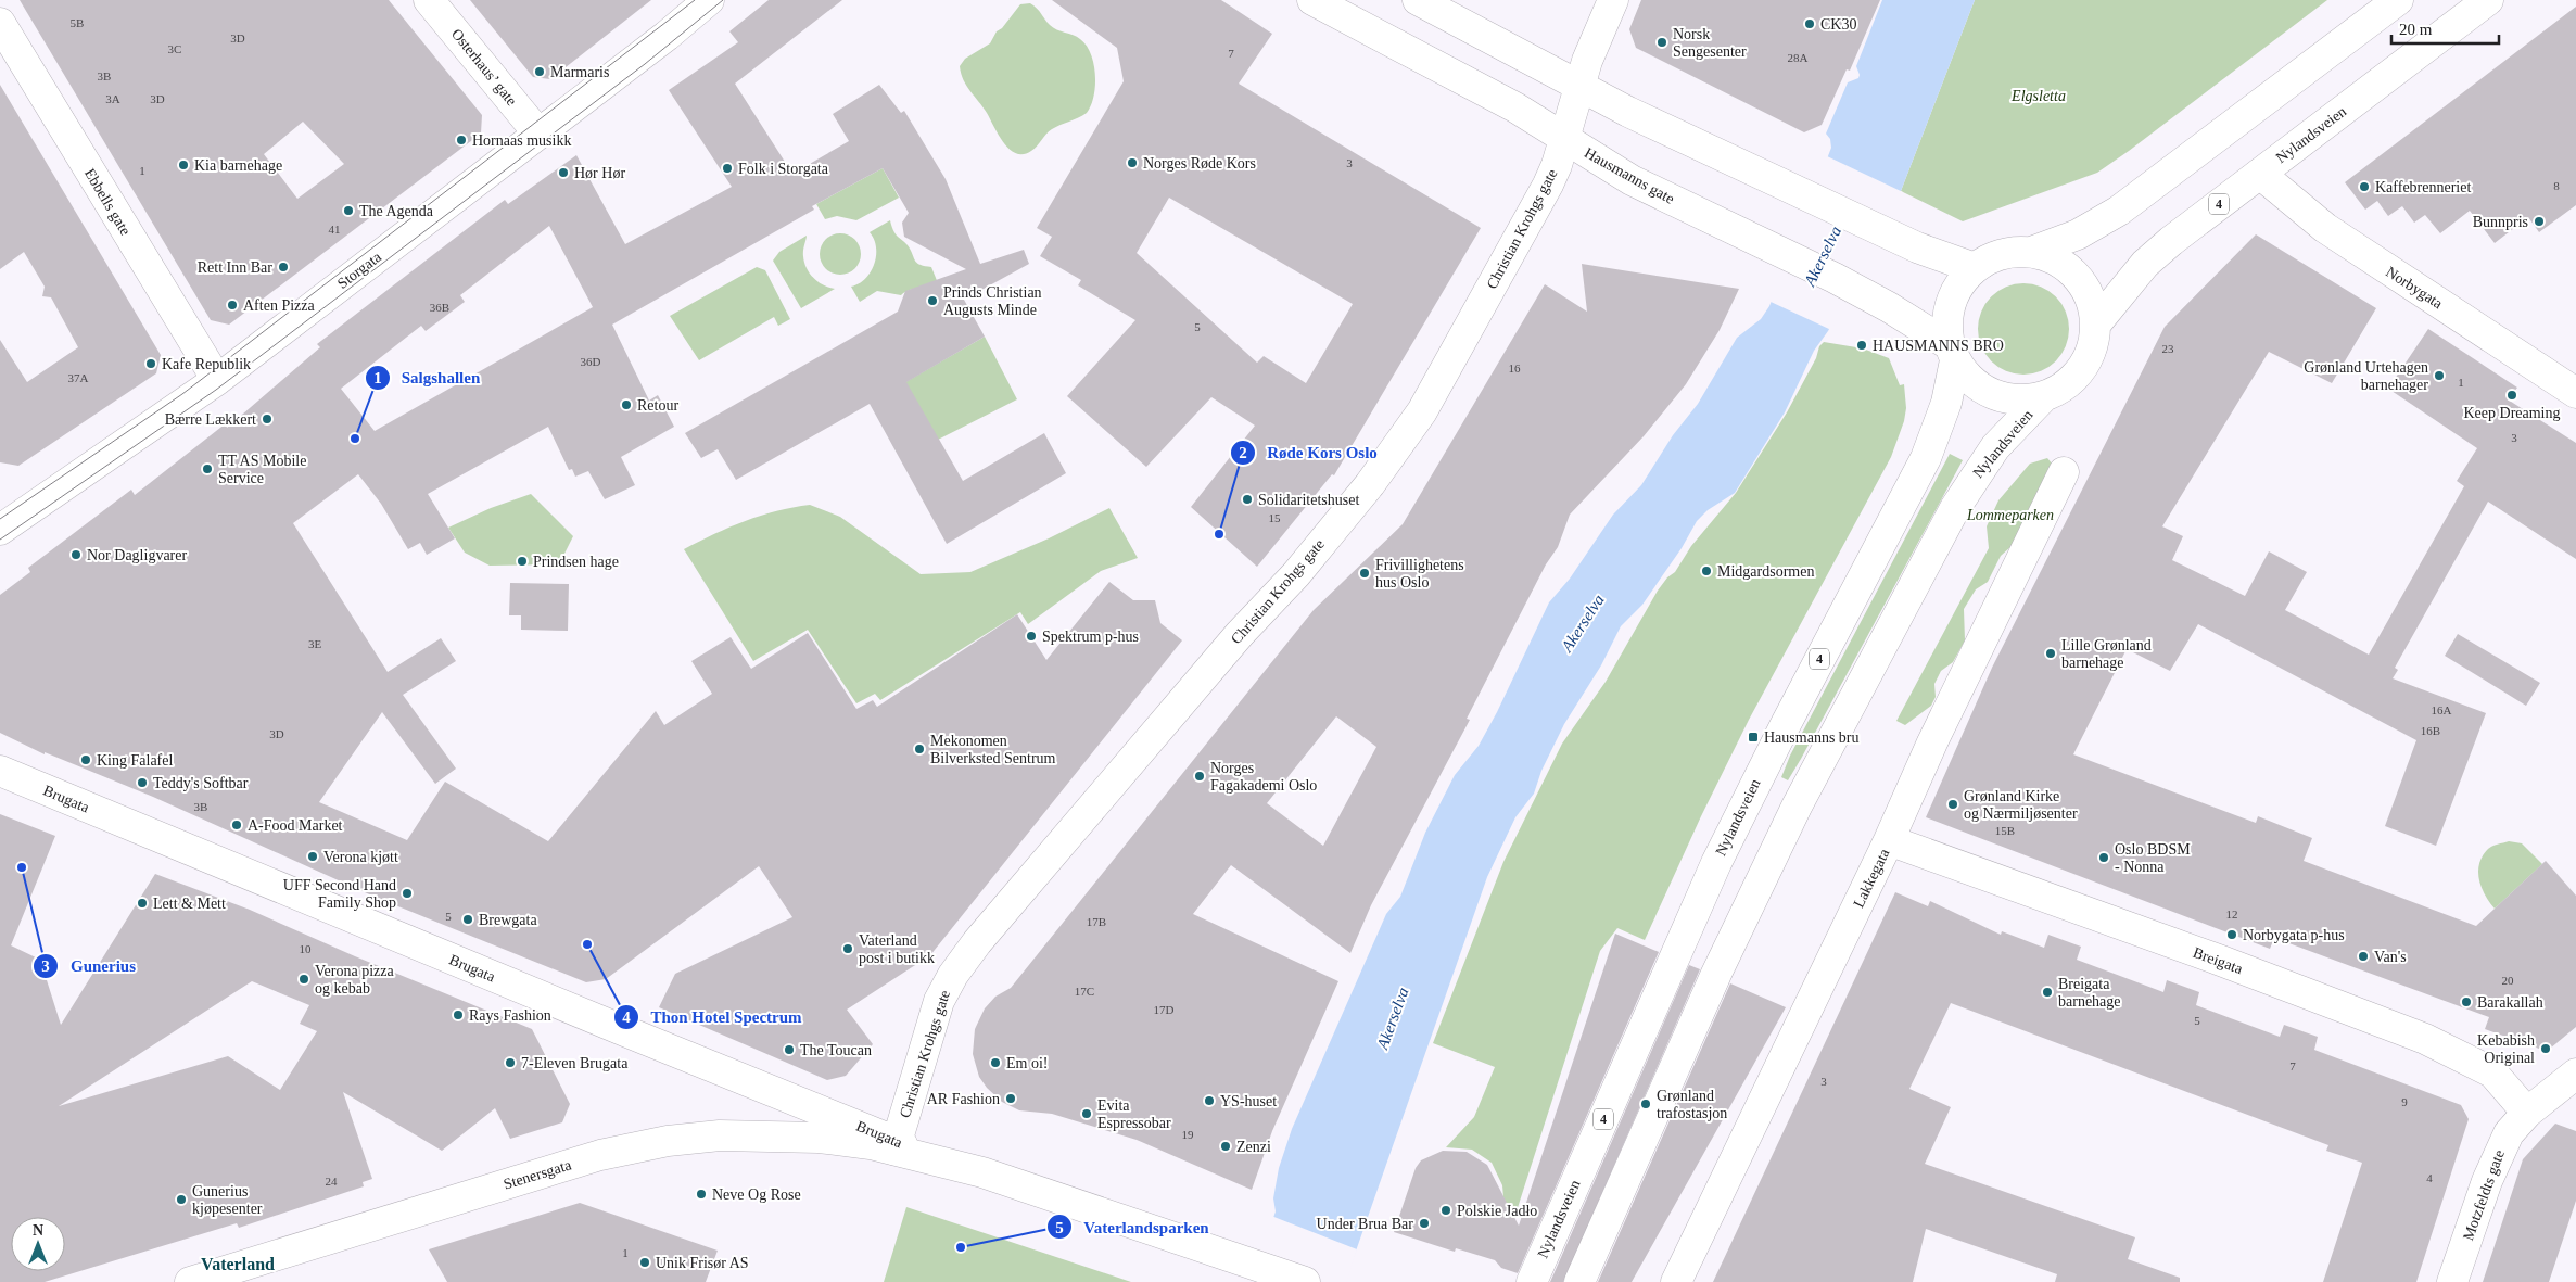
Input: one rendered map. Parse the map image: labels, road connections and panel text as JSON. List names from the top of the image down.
{
  "streets": {
    "street": [
      "Osterhaus’ gate",
      "Nylandsveien",
      "Hausmanns gate",
      "Ebbells gate",
      "4",
      "Christian Krohgs gate",
      "Storgata",
      "Norbygata",
      "Brugata",
      "Lakkegata",
      "Breigata",
      "Stenersgata",
      "Motzfeldts gate"
    ]
  },
  "crossings": [
    ["Osterhaus’ gate", "Storgata"],
    ["Nylandsveien", "Hausmanns gate"],
    ["Nylandsveien", "Norbygata"],
    ["Hausmanns gate", "Christian Krohgs gate"],
    ["Ebbells gate", "Storgata"],
    ["Christian Krohgs gate", "Brugata"],
    ["Christian Krohgs gate", "Stenersgata"],
    ["Brugata", "Stenersgata"],
    ["Lakkegata", "Breigata"],
    ["Breigata", "Motzfeldts gate"]
  ],
  "districts": ["Vaterland"],
  "water": ["Akerselva"],
  "parks": ["Elgsletta", "Lommeparken"],
  "places": {
    "other": [
      "CK30",
      "Norsk Sengesenter",
      "Marmaris",
      "Hornaas musikk",
      "Norges Røde Kors",
      "Kia barnehage",
      "Folk i Storgata",
      "Hør Hør",
      "Kaffebrenneriet",
      "The Agenda",
      "Bunnpris",
      "Rett Inn Bar",
      "Prinds Christian Augusts Minde",
      "Aften Pizza",
      "HAUSMANNS BRO",
      "Kafe Republik",
      "Grønland Urtehagen barnehager",
      "Keep Dreaming",
      "Retour",
      "Bærre Lækkert",
      "Salgshallen",
      "TT AS Mobile Service",
      "Solidaritetshuset",
      "Røde Kors Oslo",
      "Nor Dagligvarer",
      "Prindsen hage",
      "Midgardsormen",
      "Frivillighetens hus Oslo",
      "Spektrum p-hus",
      "Lille Grønland barnehage",
      "Mekonomen Bilverksted Sentrum",
      "King Falafel",
      "Norges Fagakademi Oslo",
      "Teddy's Softbar",
      "Grønland Kirke og Nærmiljøsenter",
      "A-Food Market",
      "Verona kjøtt",
      "Oslo BDSM - Nonna",
      "Gunerius",
      "UFF Second Hand Family Shop",
      "Lett & Mett",
      "Brewgata",
      "Norbygata p-hus",
      "Thon Hotel Spectrum",
      "Vaterland post i butikk",
      "Van's",
      "Verona pizza og kebab",
      "Breigata barnehage",
      "Barakallah",
      "Rays Fashion",
      "Kebabish Original",
      "The Toucan",
      "7-Eleven Brugata",
      "Em oi!",
      "AR Fashion",
      "YS-huset",
      "Grønland trafostasjon",
      "Evita Espressobar",
      "Zenzi",
      "Neve Og Rose",
      "Gunerius kjøpesenter",
      "Polskie Jadło",
      "Under Brua Bar",
      "Vaterlandsparken",
      "Unik Frisør AS"
    ],
    "transit": ["Hausmanns bru"]
  },
  "house_numbers": [
    "5B",
    "3D",
    "3C",
    "7",
    "28A",
    "3B",
    "3A",
    "3D",
    "3",
    "1",
    "8",
    "41",
    "36B",
    "5",
    "23",
    "36D",
    "16",
    "37A",
    "1",
    "3",
    "15",
    "3E",
    "16A",
    "16B",
    "3D",
    "3B",
    "15B",
    "12",
    "5",
    "17B",
    "10",
    "20",
    "17C",
    "17D",
    "5",
    "7",
    "3",
    "9",
    "19",
    "4",
    "24",
    "1"
  ],
  "scale_bar": "20 m",
  "north": "top"
}
